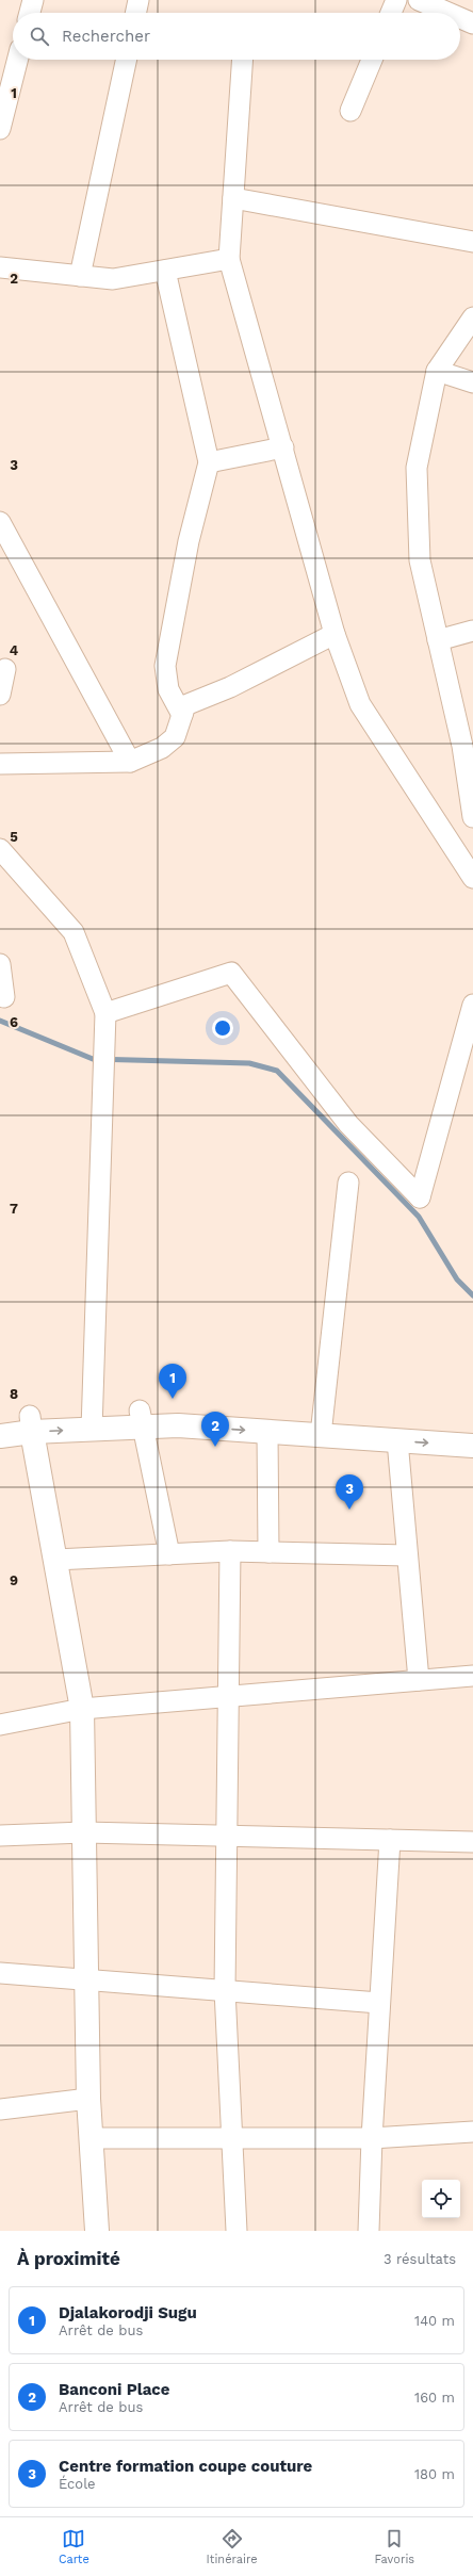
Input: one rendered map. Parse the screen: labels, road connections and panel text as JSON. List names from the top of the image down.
{
  "page": {
    "search": "Rechercher",
    "pins": ["1", "2", "3"],
    "heading": ["À proximité", "3 résultats"],
    "list": [
      {
        "mark": "1",
        "name": "Djalakorodji Sugu",
        "note": "Arrêt de bus",
        "value": "140 m"
      },
      {
        "mark": "2",
        "name": "Banconi Place",
        "note": "Arrêt de bus",
        "value": "160 m"
      },
      {
        "mark": "3",
        "name": "Centre formation coupe couture",
        "note": "École",
        "value": "180 m"
      }
    ],
    "nav": ["Carte", "Itinéraire", "Favoris"]
  },
  "grid": {
    "rows": [
      "1",
      "2",
      "3",
      "4",
      "5",
      "6",
      "7",
      "8",
      "9"
    ]
  }
}
